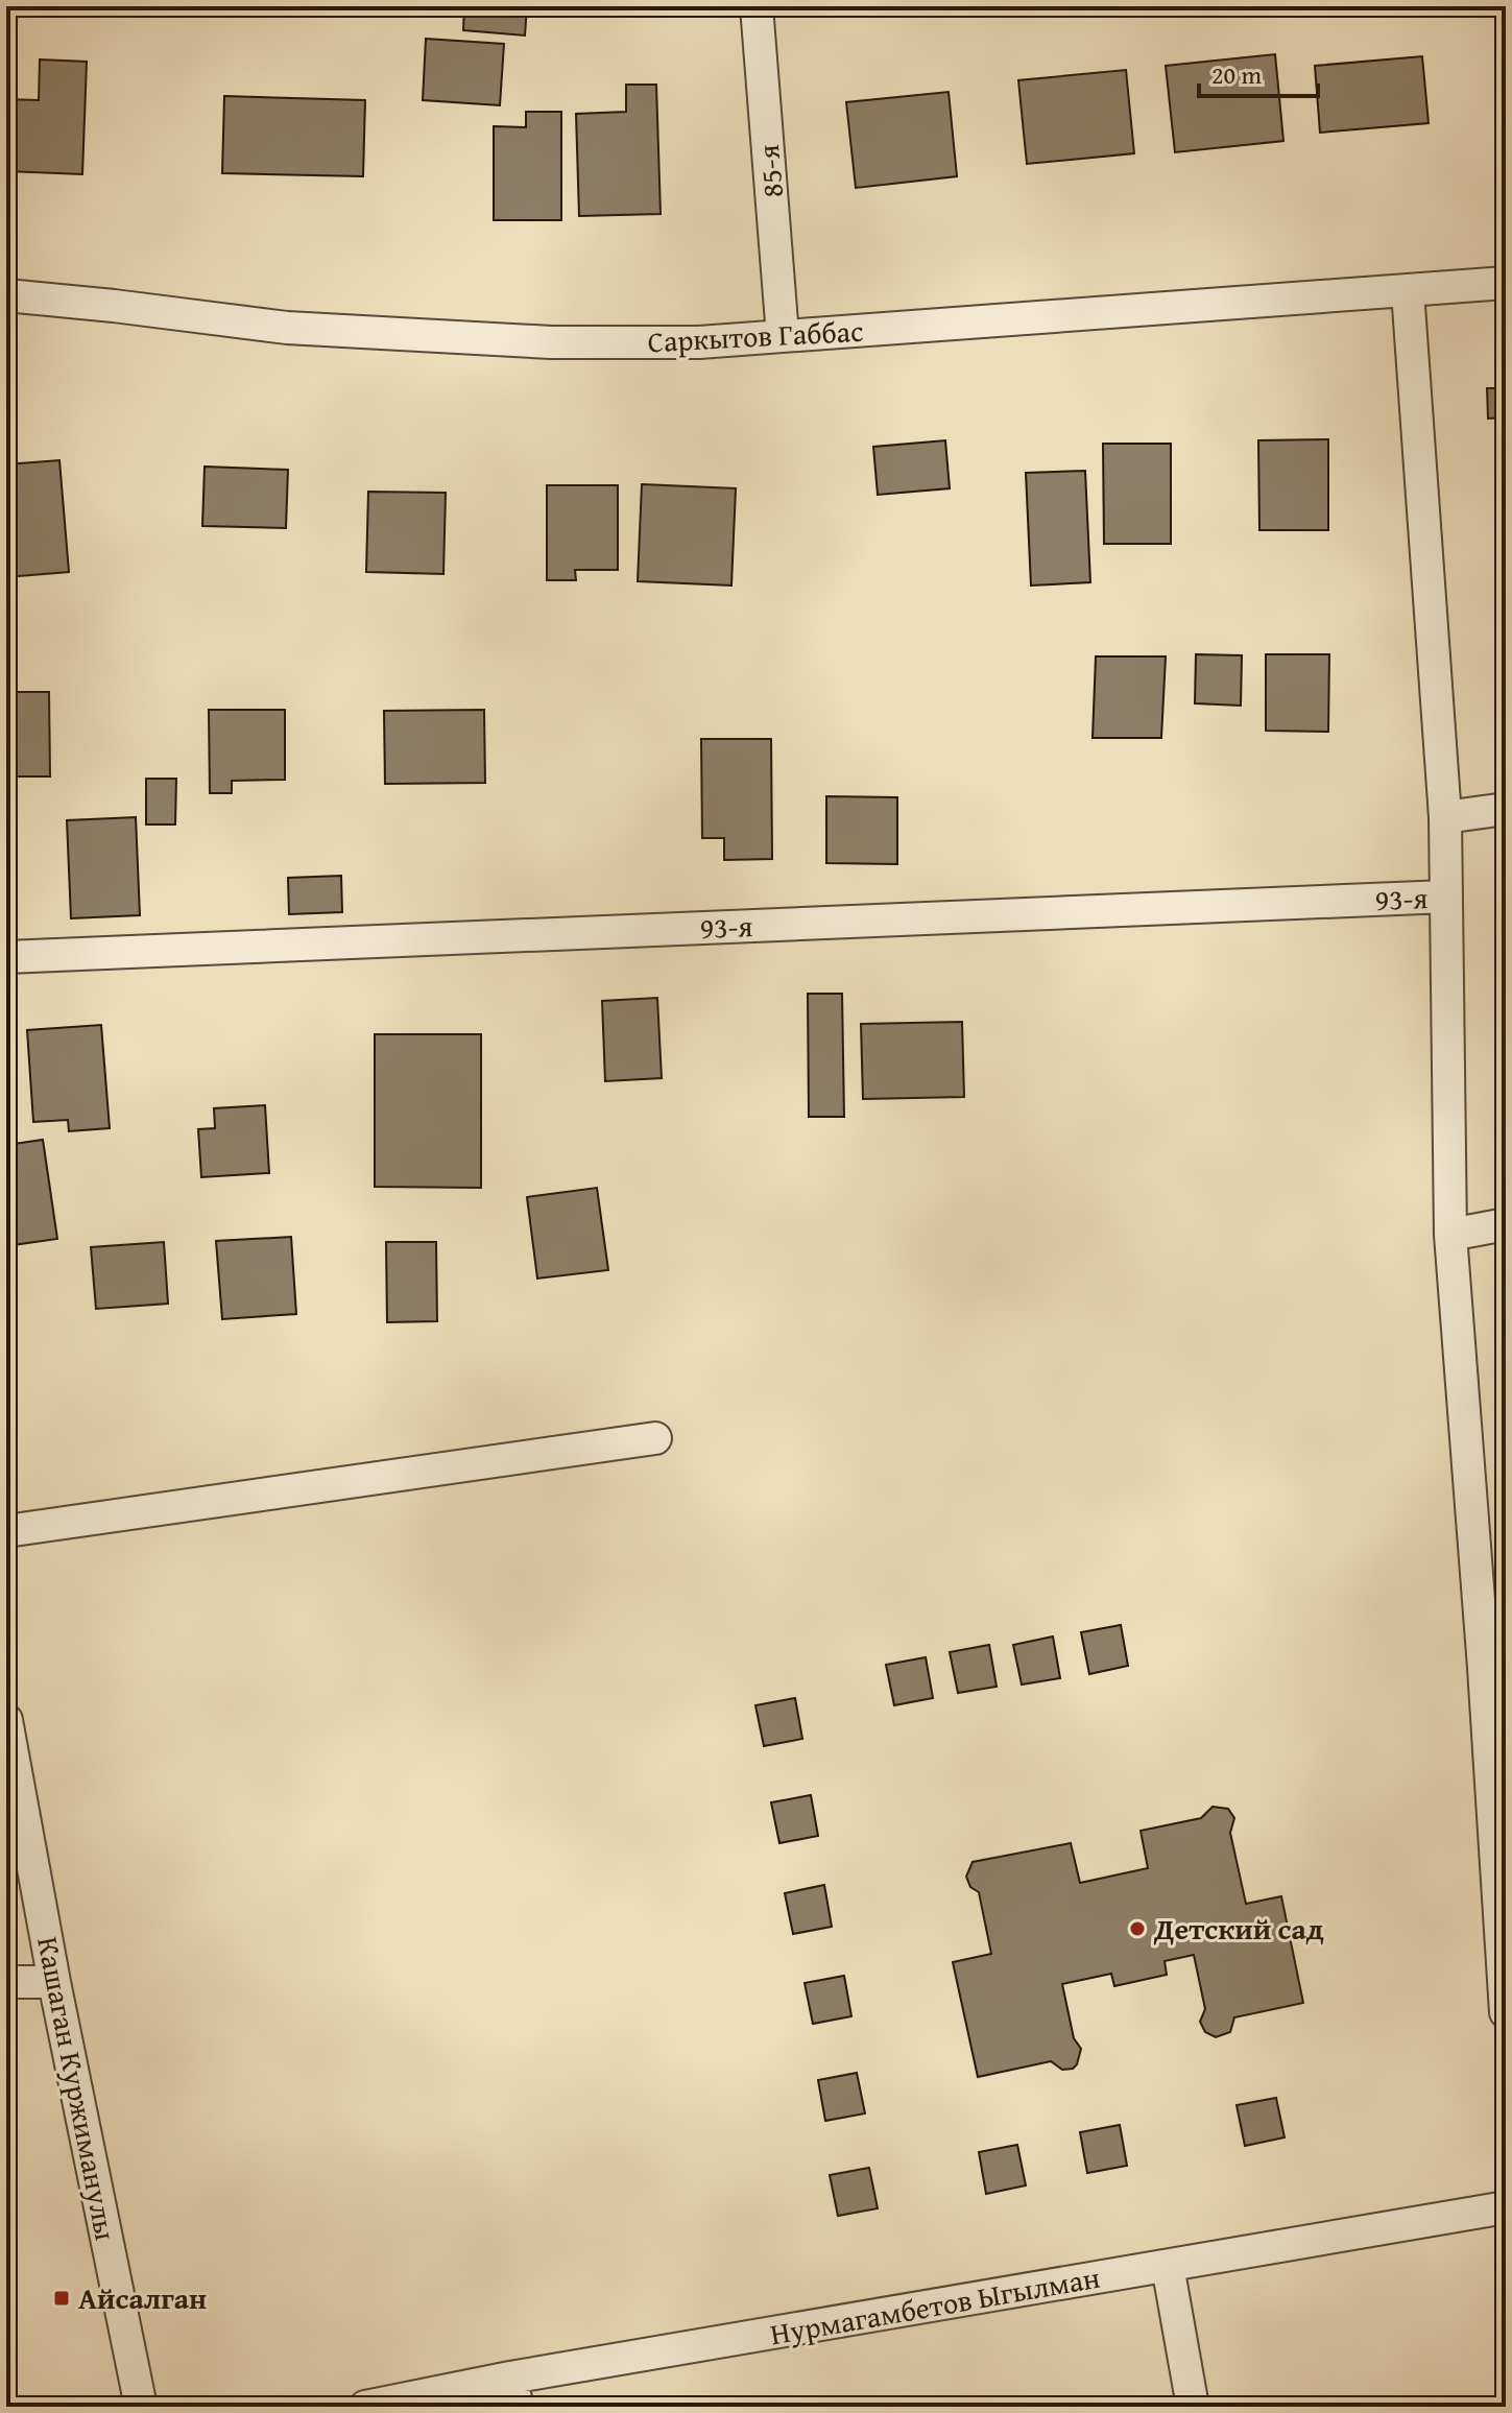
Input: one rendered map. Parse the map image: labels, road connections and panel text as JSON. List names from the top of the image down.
{
  "streets": {
    "street": [
      "85-я",
      "Саркытов Габбас",
      "93-я",
      "Кашаган Куржиманулы",
      "Нурмагамбетов Ыгылман"
    ]
  },
  "crossings": [
    ["85-я", "Саркытов Габбас"]
  ],
  "places": {
    "other": ["Детский сад"],
    "transit": ["Айсалган"]
  },
  "scale_bar": "20 m"
}
